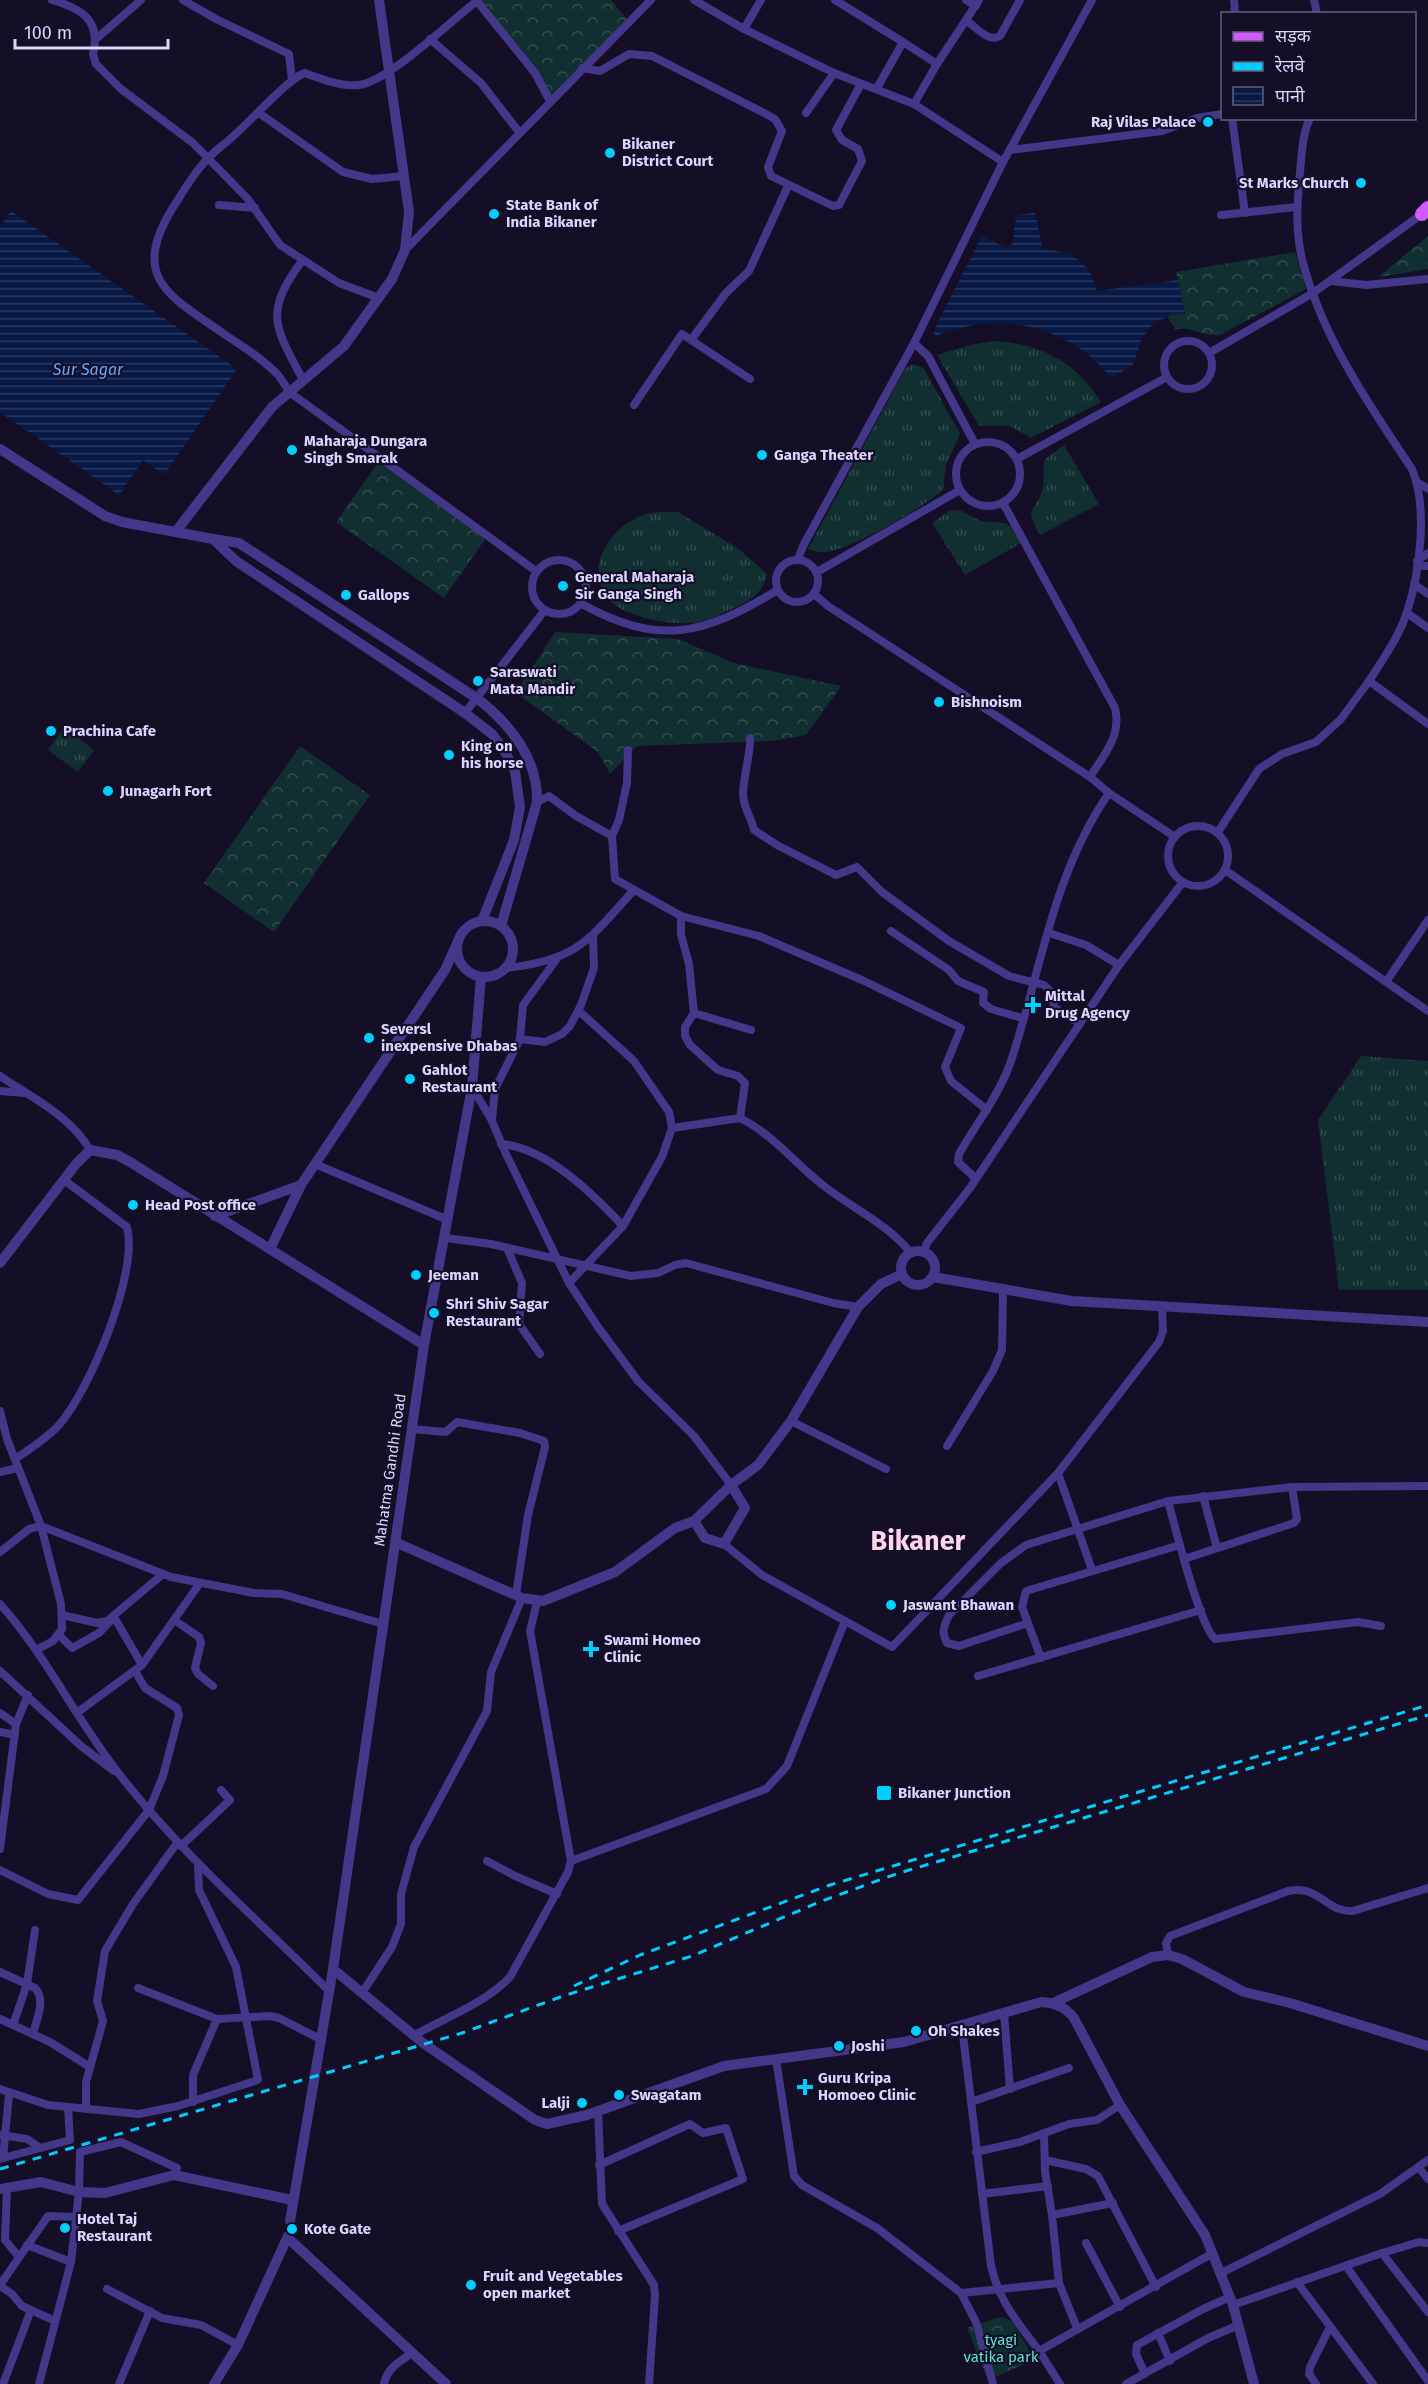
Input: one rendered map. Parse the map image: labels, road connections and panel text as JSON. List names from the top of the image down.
{
  "streets": {
    "street": ["Mahatma Gandhi Road"]
  },
  "districts": ["Bikaner"],
  "water": ["Sur Sagar"],
  "parks": ["tyagi vatika park"],
  "places": {
    "other": [
      "Raj Vilas Palace",
      "Bikaner District Court",
      "St Marks Church",
      "State Bank of India Bikaner",
      "Maharaja Dungara Singh Smarak",
      "Ganga Theater",
      "General Maharaja Sir Ganga Singh",
      "Gallops",
      "Saraswati Mata Mandir",
      "Bishnoism",
      "Prachina Cafe",
      "King on his horse",
      "Junagarh Fort",
      "Seversl inexpensive Dhabas",
      "Gahlot Restaurant",
      "Head Post office",
      "Jeeman",
      "Shri Shiv Sagar Restaurant",
      "Jaswant Bhawan",
      "Oh Shakes",
      "Joshi",
      "Swagatam",
      "Lalji",
      "Hotel Taj Restaurant",
      "Kote Gate",
      "Fruit and Vegetables open market"
    ],
    "health": ["Mittal Drug Agency", "Swami Homeo Clinic", "Guru Kripa Homoeo Clinic"],
    "transit": ["Bikaner Junction"]
  },
  "legend": ["सड़क", "रेलवे", "पानी"],
  "scale_bar": "100 m"
}
